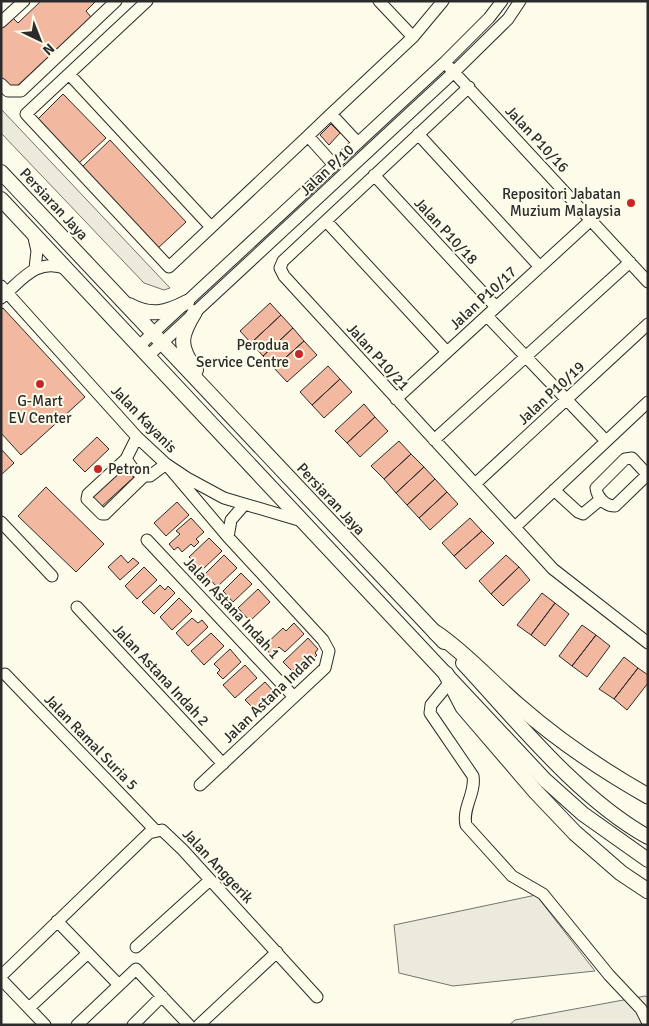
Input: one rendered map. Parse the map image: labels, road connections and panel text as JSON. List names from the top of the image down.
{
  "streets": {
    "main road": ["Persiaran Jaya"],
    "street": [
      "Jalan P10/16",
      "Jalan P/10",
      "Jalan P10/18",
      "Jalan P10/17",
      "Jalan P10/21",
      "Jalan P10/19",
      "Jalan Kayanis",
      "Jalan Astana Indah 1",
      "Jalan Astana Indah 2",
      "Jalan Astana Indah",
      "Jalan Ramal Suria 5",
      "Jalan Anggerik"
    ]
  },
  "crossings": [
    ["Jalan P10/16", "Jalan P/10"],
    ["Jalan P10/16", "Jalan P10/17"],
    ["Jalan P10/16", "Jalan P10/21"],
    ["Jalan P/10", "Persiaran Jaya"],
    ["Jalan P10/18", "Jalan P10/17"],
    ["Jalan P10/18", "Jalan P10/21"],
    ["Jalan P10/17", "Jalan P10/21"],
    ["Jalan P10/21", "Jalan P10/19"],
    ["Jalan Kayanis", "Jalan Astana Indah"],
    ["Jalan Astana Indah 1", "Jalan Astana Indah"],
    ["Jalan Astana Indah 2", "Jalan Astana Indah"],
    ["Jalan Ramal Suria 5", "Jalan Anggerik"]
  ],
  "places": [
    "Repositori Jabatan Muzium Malaysia",
    "Perodua Service Centre",
    "G-Mart EV Center",
    "Petron"
  ],
  "north": "bottom right"
}
